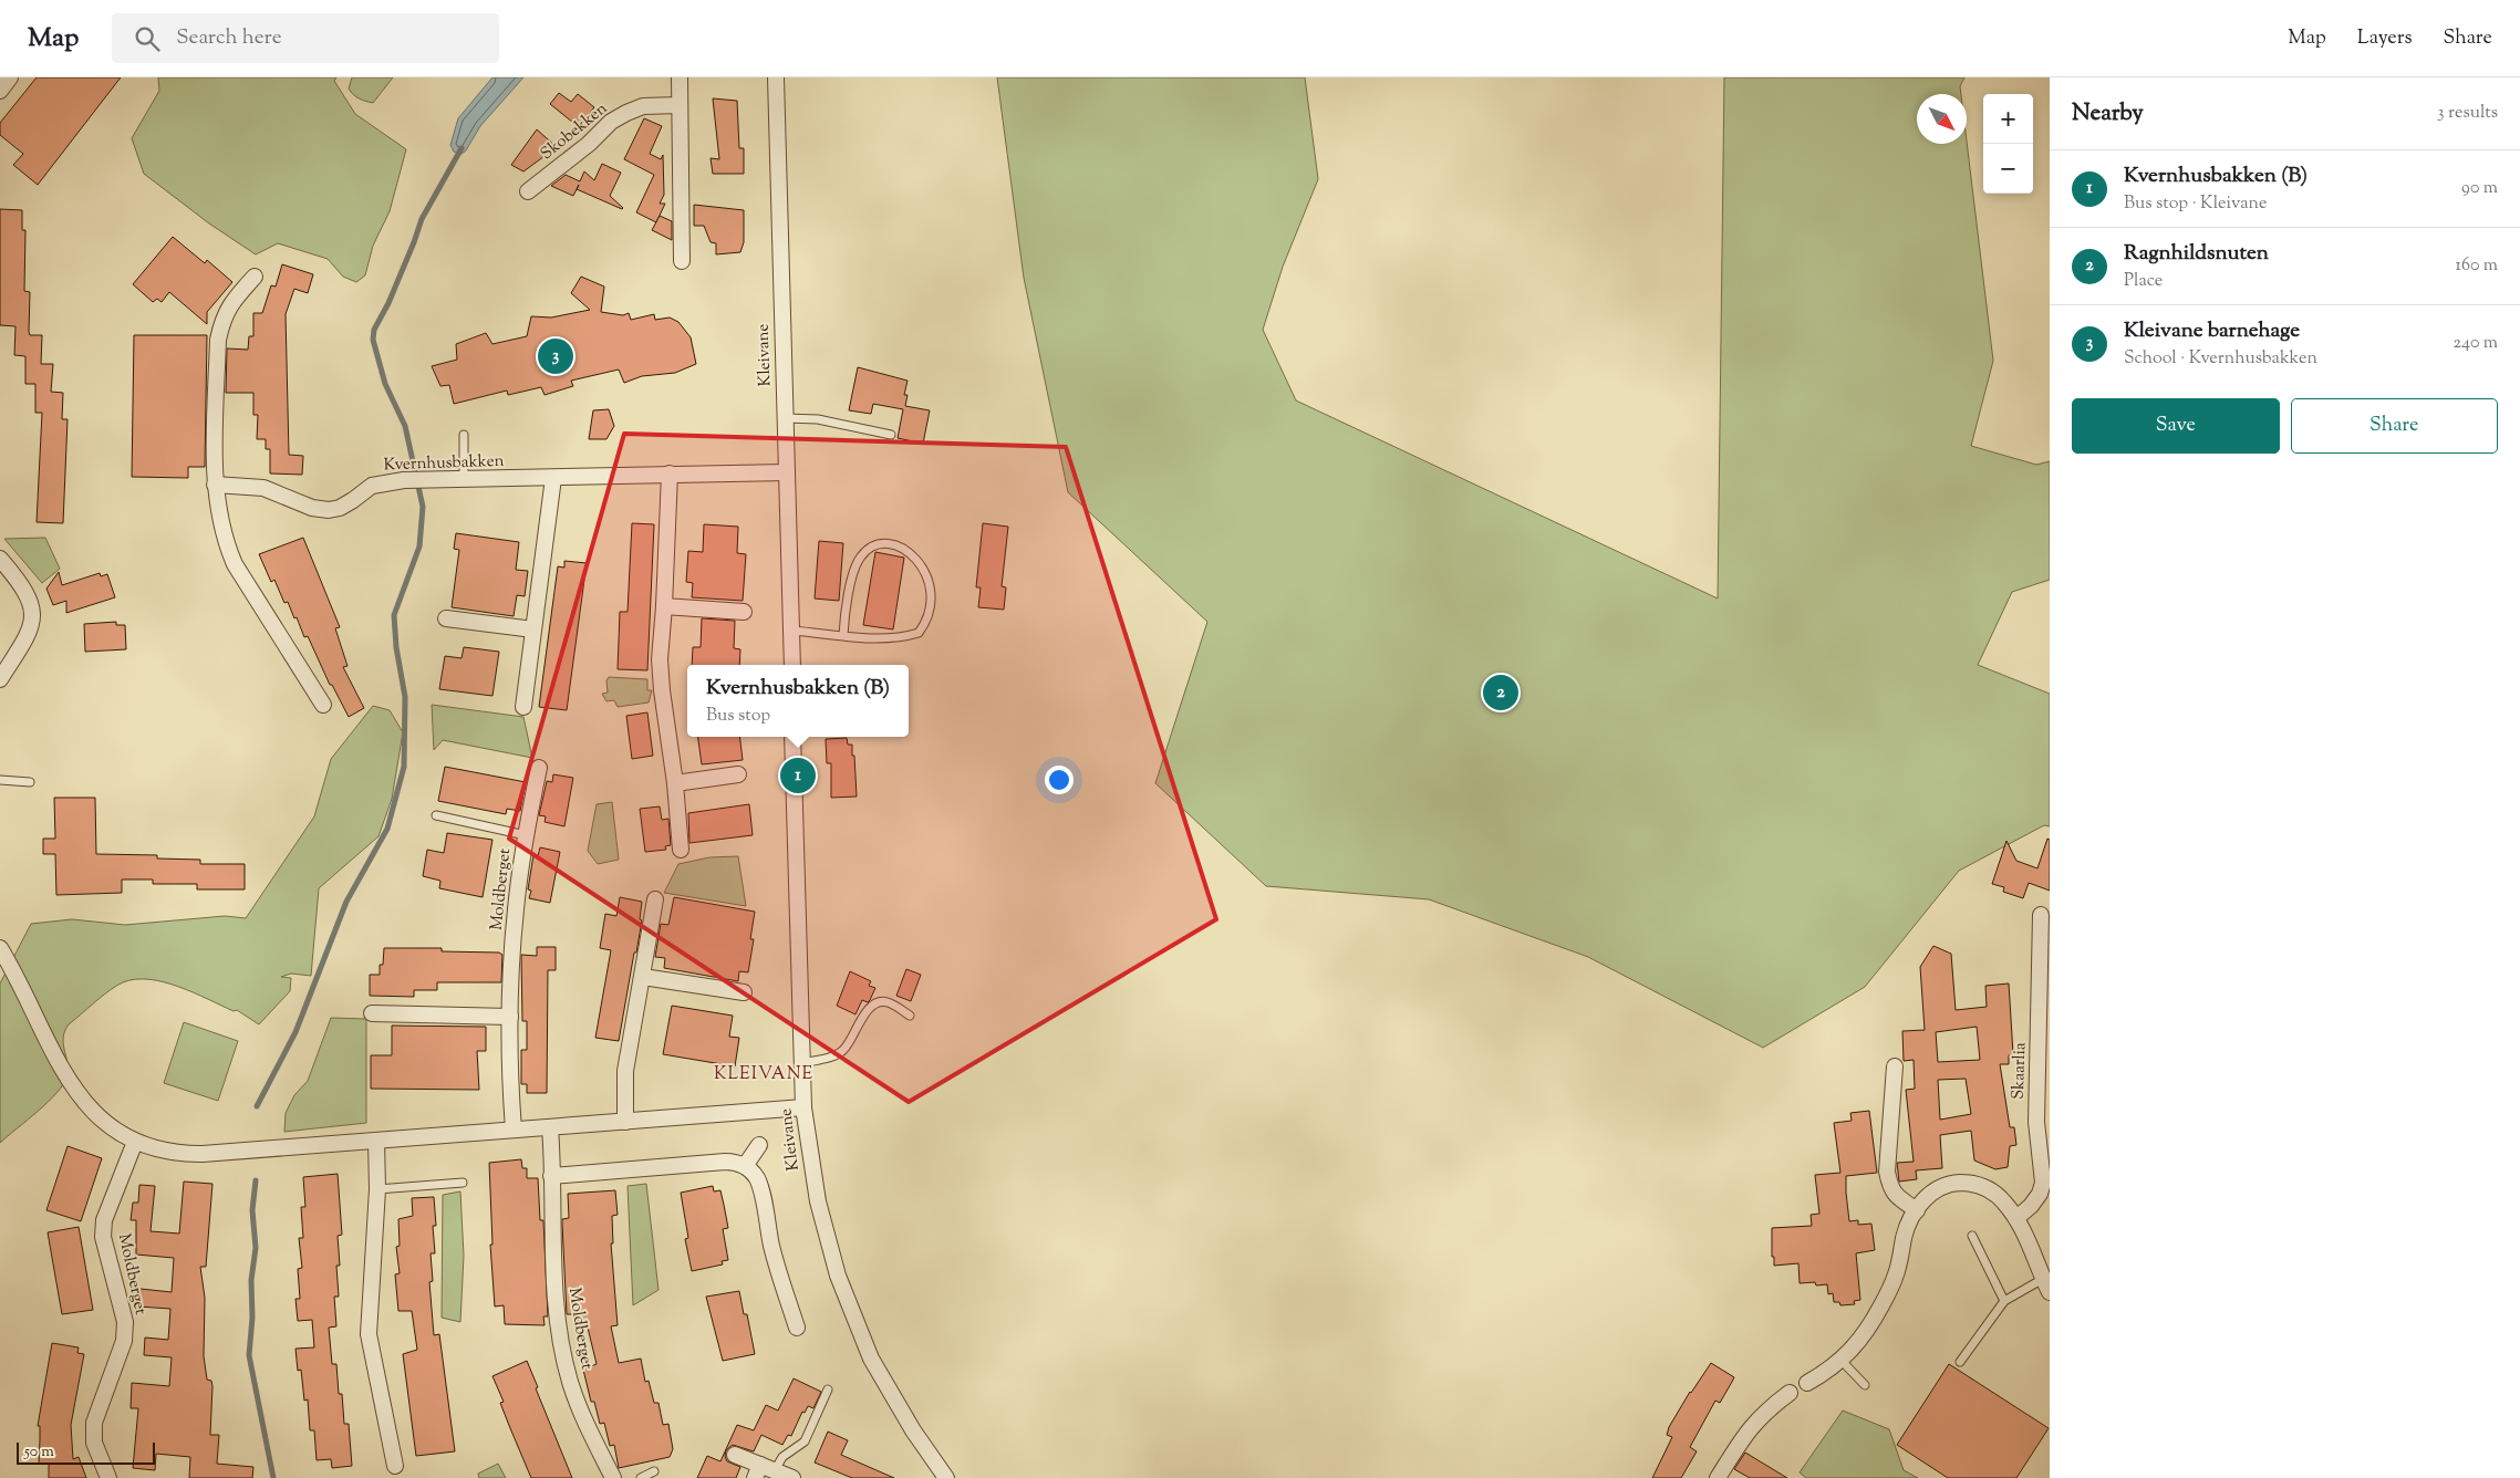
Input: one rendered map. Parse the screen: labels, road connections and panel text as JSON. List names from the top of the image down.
{
  "streets": {
    "street": [
      "Skobekken",
      "Kleivane",
      "Kvernhusbakken",
      "Moldberget",
      "Skaarlia"
    ]
  },
  "crossings": [
    ["Kleivane", "Kvernhusbakken"]
  ],
  "districts": ["KLEIVANE"],
  "scale_bar": "50 m",
  "north": "bottom right",
  "page": {
    "header": "Map",
    "search": "Search here",
    "nav": ["Map", "Layers", "Share"],
    "heading": ["Nearby", "3 results"],
    "map_buttons": ["+", "−"],
    "list": [
      {
        "mark": "1",
        "name": "Kvernhusbakken (B)",
        "note": "Bus stop · Kleivane",
        "value": "90 m"
      },
      {
        "mark": "2",
        "name": "Ragnhildsnuten",
        "note": "Place",
        "value": "160 m"
      },
      {
        "mark": "3",
        "name": "Kleivane barnehage",
        "note": "School · Kvernhusbakken",
        "value": "240 m"
      }
    ],
    "pins": ["3", "2", "1"],
    "buttons": ["Save", "Share"],
    "popup": ["Kvernhusbakken (B)", "Bus stop"],
    "scale": "50 m"
  }
}
